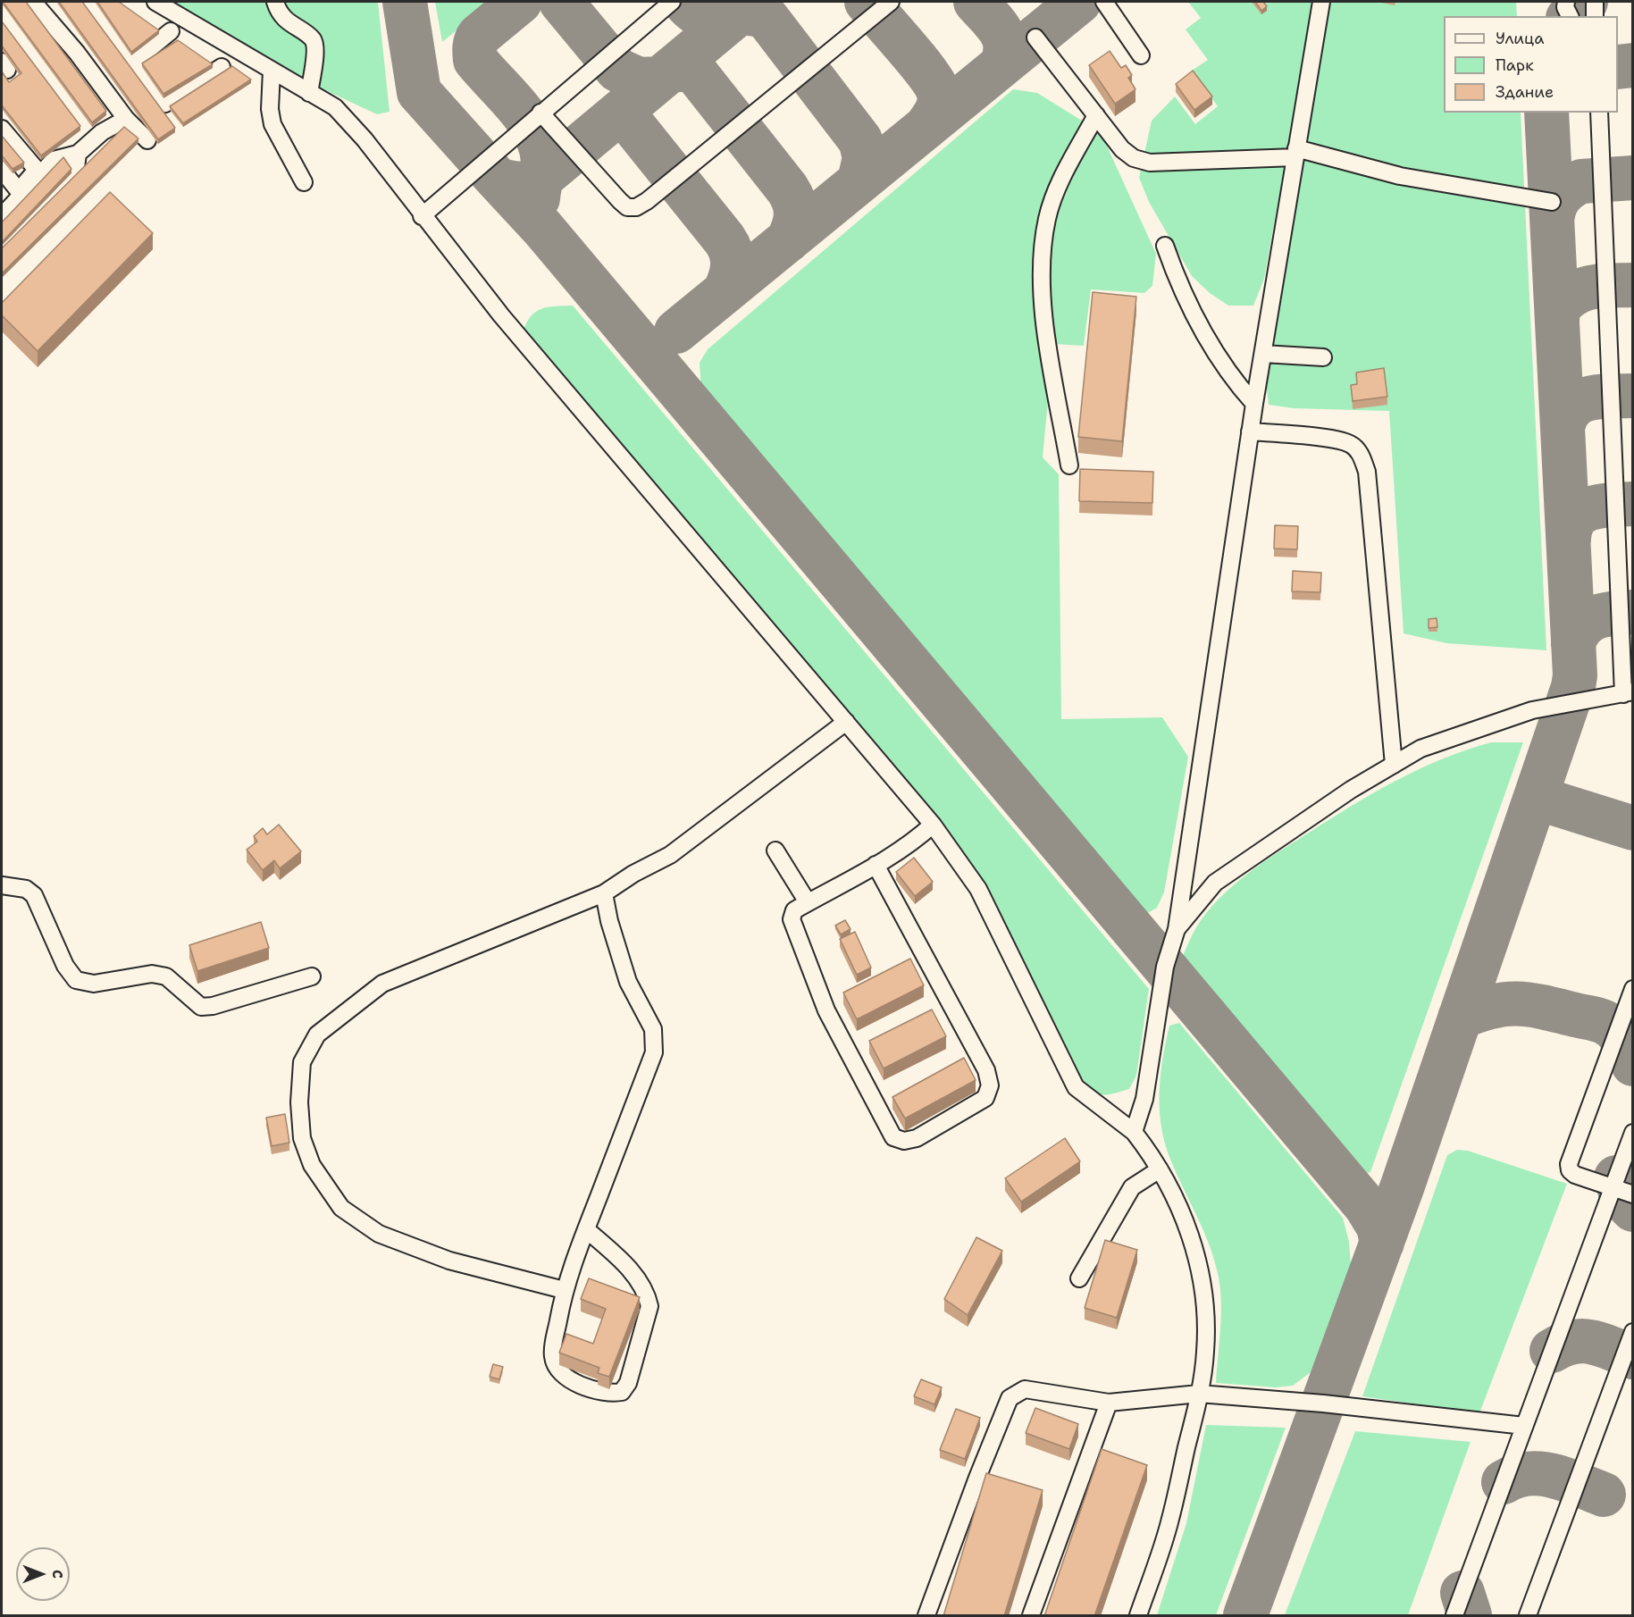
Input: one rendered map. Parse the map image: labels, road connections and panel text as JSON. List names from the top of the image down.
{
  "legend": ["Улица", "Парк", "Здание"],
  "north": "right"
}
